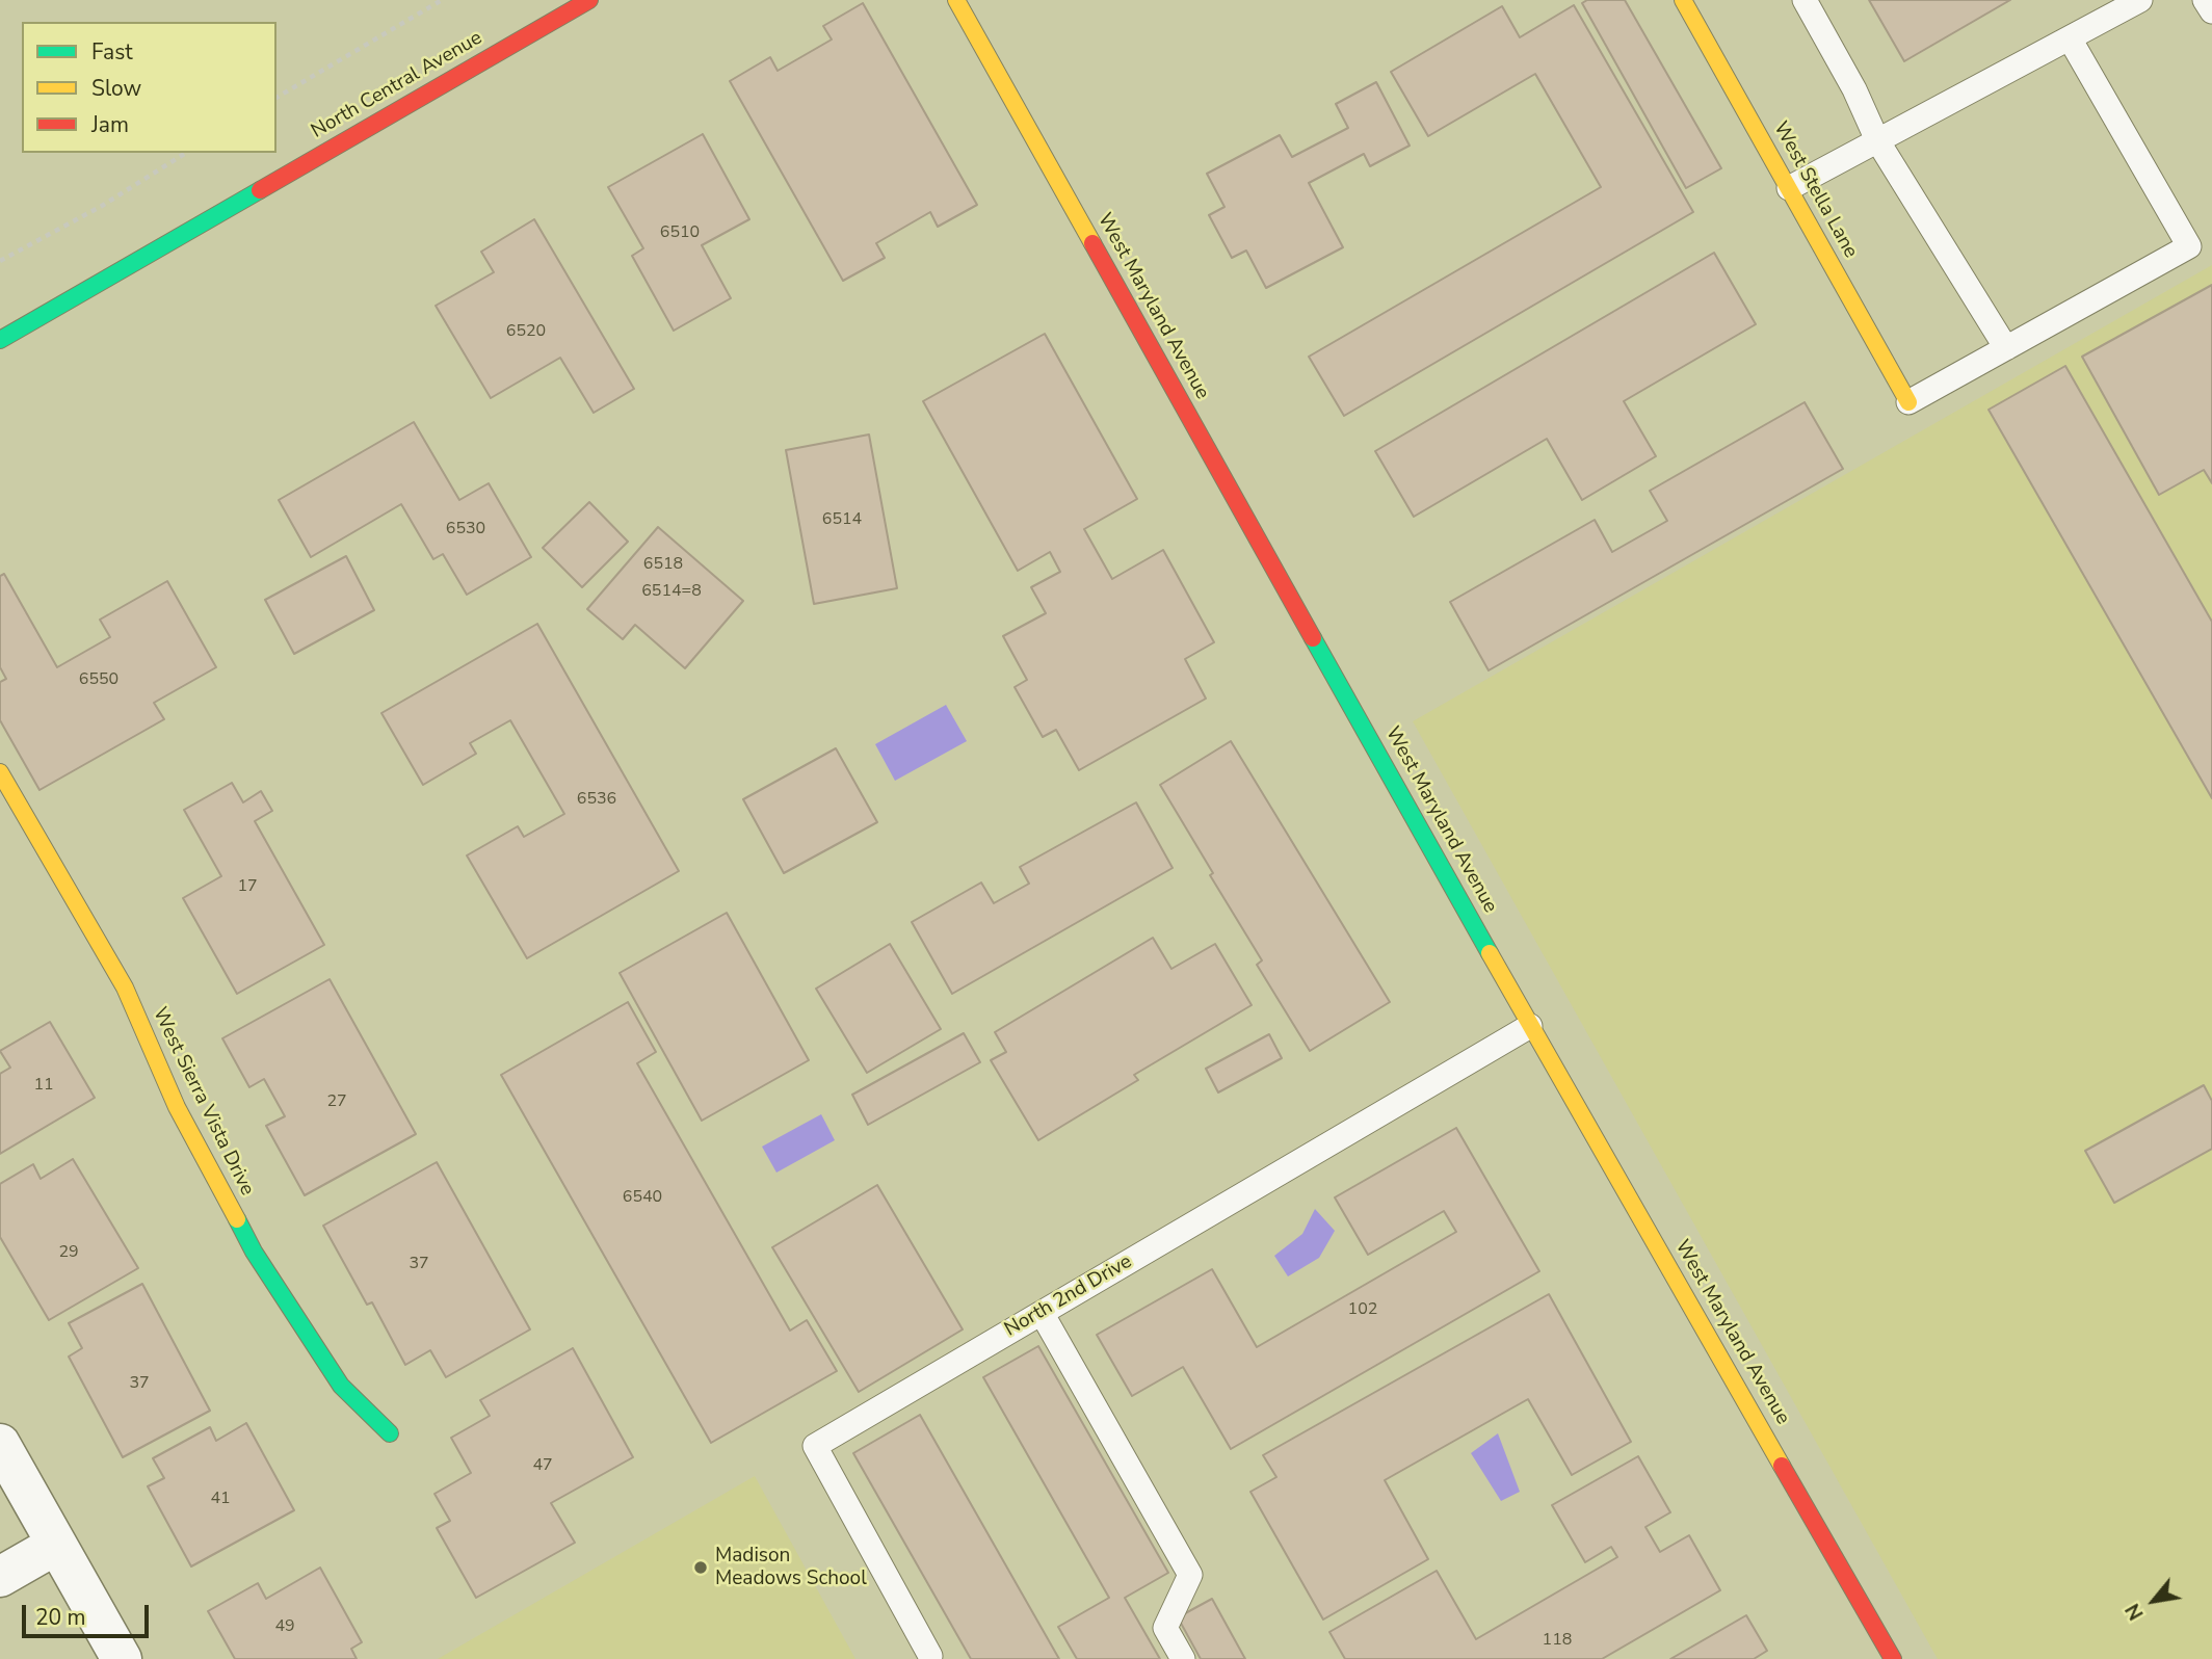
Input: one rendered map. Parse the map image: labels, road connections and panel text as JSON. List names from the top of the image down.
{
  "streets": {
    "street": [
      "North Central Avenue",
      "West Stella Lane",
      "West Maryland Avenue",
      "West Sierra Vista Drive"
    ],
    "lane": ["North 2nd Drive"]
  },
  "crossings": [
    ["West Maryland Avenue", "North 2nd Drive"]
  ],
  "places": ["Madison Meadows School"],
  "house_numbers": [
    "6510",
    "6520",
    "6514",
    "6530",
    "6518",
    "6514=8",
    "6550",
    "6536",
    "17",
    "11",
    "27",
    "6540",
    "29",
    "37",
    "102",
    "37",
    "47",
    "41",
    "49",
    "118"
  ],
  "legend": ["Fast", "Slow", "Jam"],
  "scale_bar": "20 m",
  "north": "bottom left"
}
